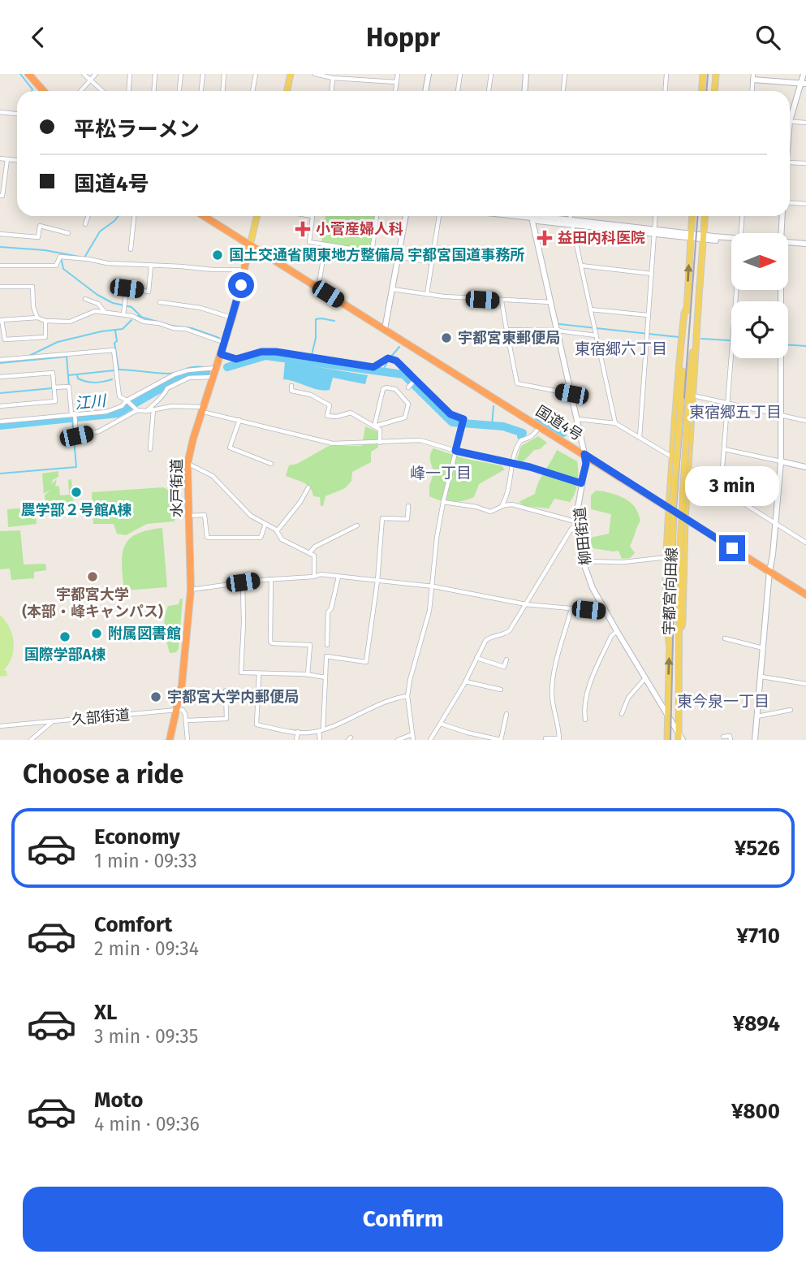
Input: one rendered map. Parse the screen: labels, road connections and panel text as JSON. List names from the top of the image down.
{
  "streets": {
    "highway": ["国道4号", "水戸街道"],
    "main road": ["宇都宮向田線"],
    "street": ["柳田街道", "久部街道"]
  },
  "crossings": [
    ["国道4号", "水戸街道"],
    ["国道4号", "柳田街道"],
    ["水戸街道", "久部街道"],
    ["柳田街道", "宇都宮向田線"]
  ],
  "districts": [
    "東宿郷六丁目",
    "東宿郷五丁目",
    "峰一丁目",
    "東今泉一丁目"
  ],
  "water": ["江川"],
  "places": {
    "health": ["小菅産婦人科", "益田内科医院"],
    "other": [
      "国土交通省関東地方整備局 宇都宮国道事務所",
      "宇都宮東郵便局",
      "農学部２号館A棟",
      "宇都宮大学 (本部・峰キャンパス)",
      "附属図書館",
      "国際学部A棟",
      "宇都宮大学内郵便局"
    ]
  },
  "north": "right",
  "page": {
    "header": "Hoppr",
    "banner": ["平松ラーメン", "国道4号"],
    "bubble": "3 min",
    "heading": "Choose a ride",
    "list": [
      {
        "name": "Economy",
        "note": "1 min · 09:33",
        "value": "¥526"
      },
      {
        "name": "Comfort",
        "note": "2 min · 09:34",
        "value": "¥710"
      },
      {
        "name": "XL",
        "note": "3 min · 09:35",
        "value": "¥894"
      },
      {
        "name": "Moto",
        "note": "4 min · 09:36",
        "value": "¥800"
      }
    ],
    "buttons": "Confirm"
  }
}
